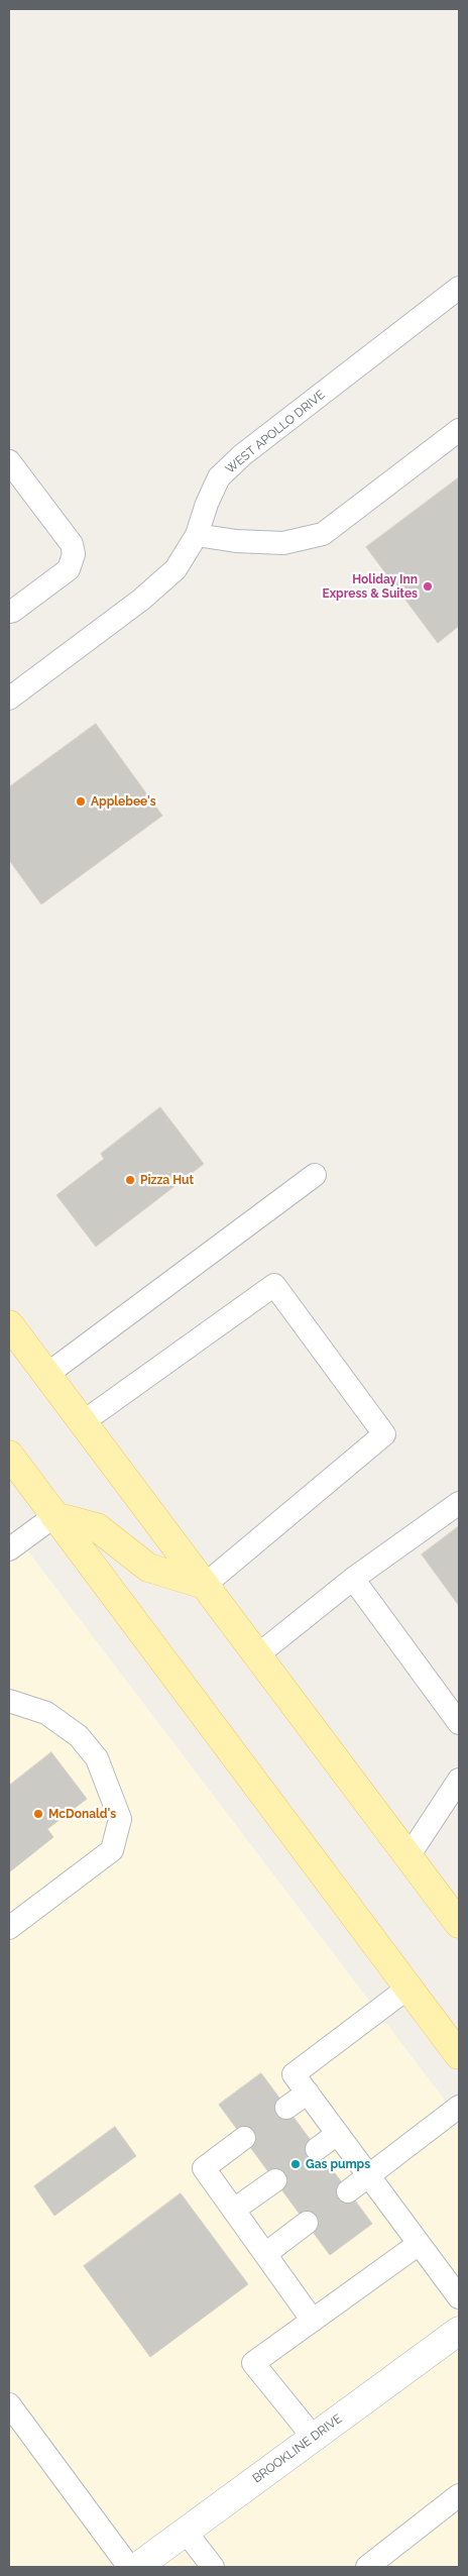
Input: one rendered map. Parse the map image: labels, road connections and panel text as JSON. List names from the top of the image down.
{
  "streets": {
    "street": ["BROOKLINE DRIVE"],
    "lane": ["WEST APOLLO DRIVE"]
  },
  "places": [
    "Holiday Inn Express & Suites",
    "Applebee's",
    "Pizza Hut",
    "McDonald's",
    "Gas pumps"
  ]
}
